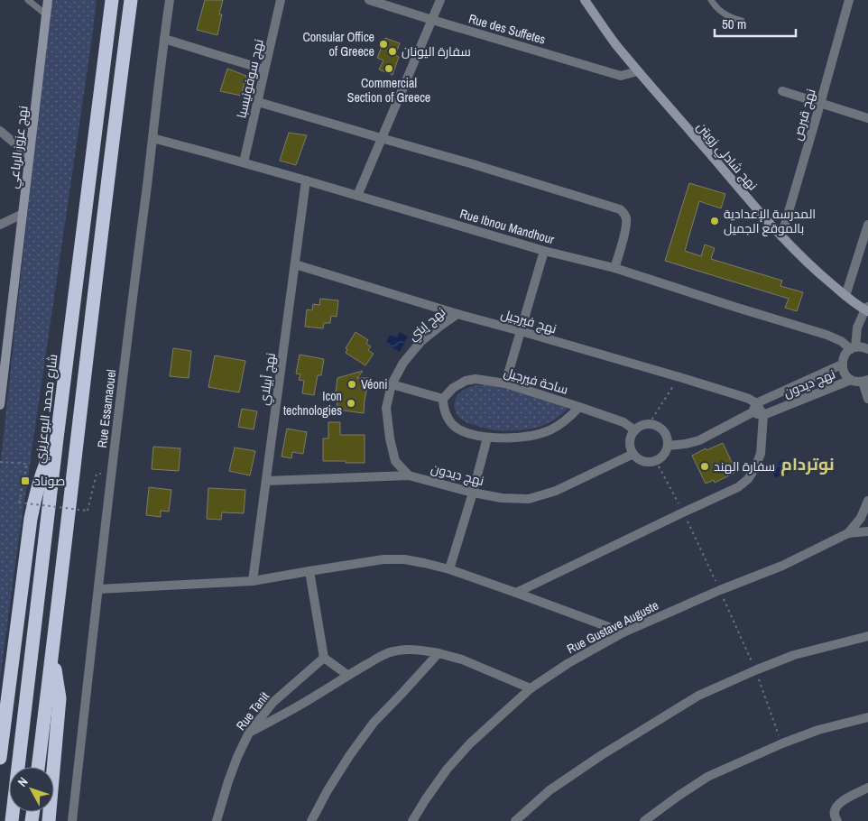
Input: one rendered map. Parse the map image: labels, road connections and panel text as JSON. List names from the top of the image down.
{
  "streets": {
    "highway": ["شارع محمد البوعزيزي"],
    "street": [
      "Rue des Suffetes",
      "نهج سوفونيسبا",
      "نهج قبرص",
      "نهج عزوز الرباعي",
      "نهج شادلي زويتن",
      "Rue Ibnou Mandhour",
      "نهج فيرجيل",
      "نهج إيني",
      "نهج أبيلاي",
      "ساحة فيرجيل",
      "نهج ديدون",
      "Rue Essamaouel",
      "Rue Gustave Auguste",
      "Rue Tanit"
    ]
  },
  "crossings": [
    ["Rue des Suffetes", "نهج شادلي زويتن"],
    ["نهج سوفونيسبا", "Rue Ibnou Mandhour"],
    ["نهج قبرص", "نهج شادلي زويتن"],
    ["Rue Ibnou Mandhour", "نهج أبيلاي"],
    ["Rue Ibnou Mandhour", "Rue Essamaouel"],
    ["نهج فيرجيل", "نهج إيني"],
    ["نهج فيرجيل", "نهج أبيلاي"],
    ["نهج فيرجيل", "نهج ديدون"],
    ["نهج إيني", "نهج ديدون"],
    ["نهج أبيلاي", "نهج ديدون"],
    ["ساحة فيرجيل", "نهج ديدون"]
  ],
  "districts": ["نوتردام"],
  "places": {
    "other": [
      "Consular Office of Greece",
      "سفارة اليونان",
      "Commercial Section of Greece",
      "المدرسة الإعدادية بالموقع الجميل",
      "Véoni",
      "Icon technologies",
      "سفارة الهند"
    ],
    "transit": ["صوناد"]
  },
  "scale_bar": "50 m",
  "north": "top left"
}
